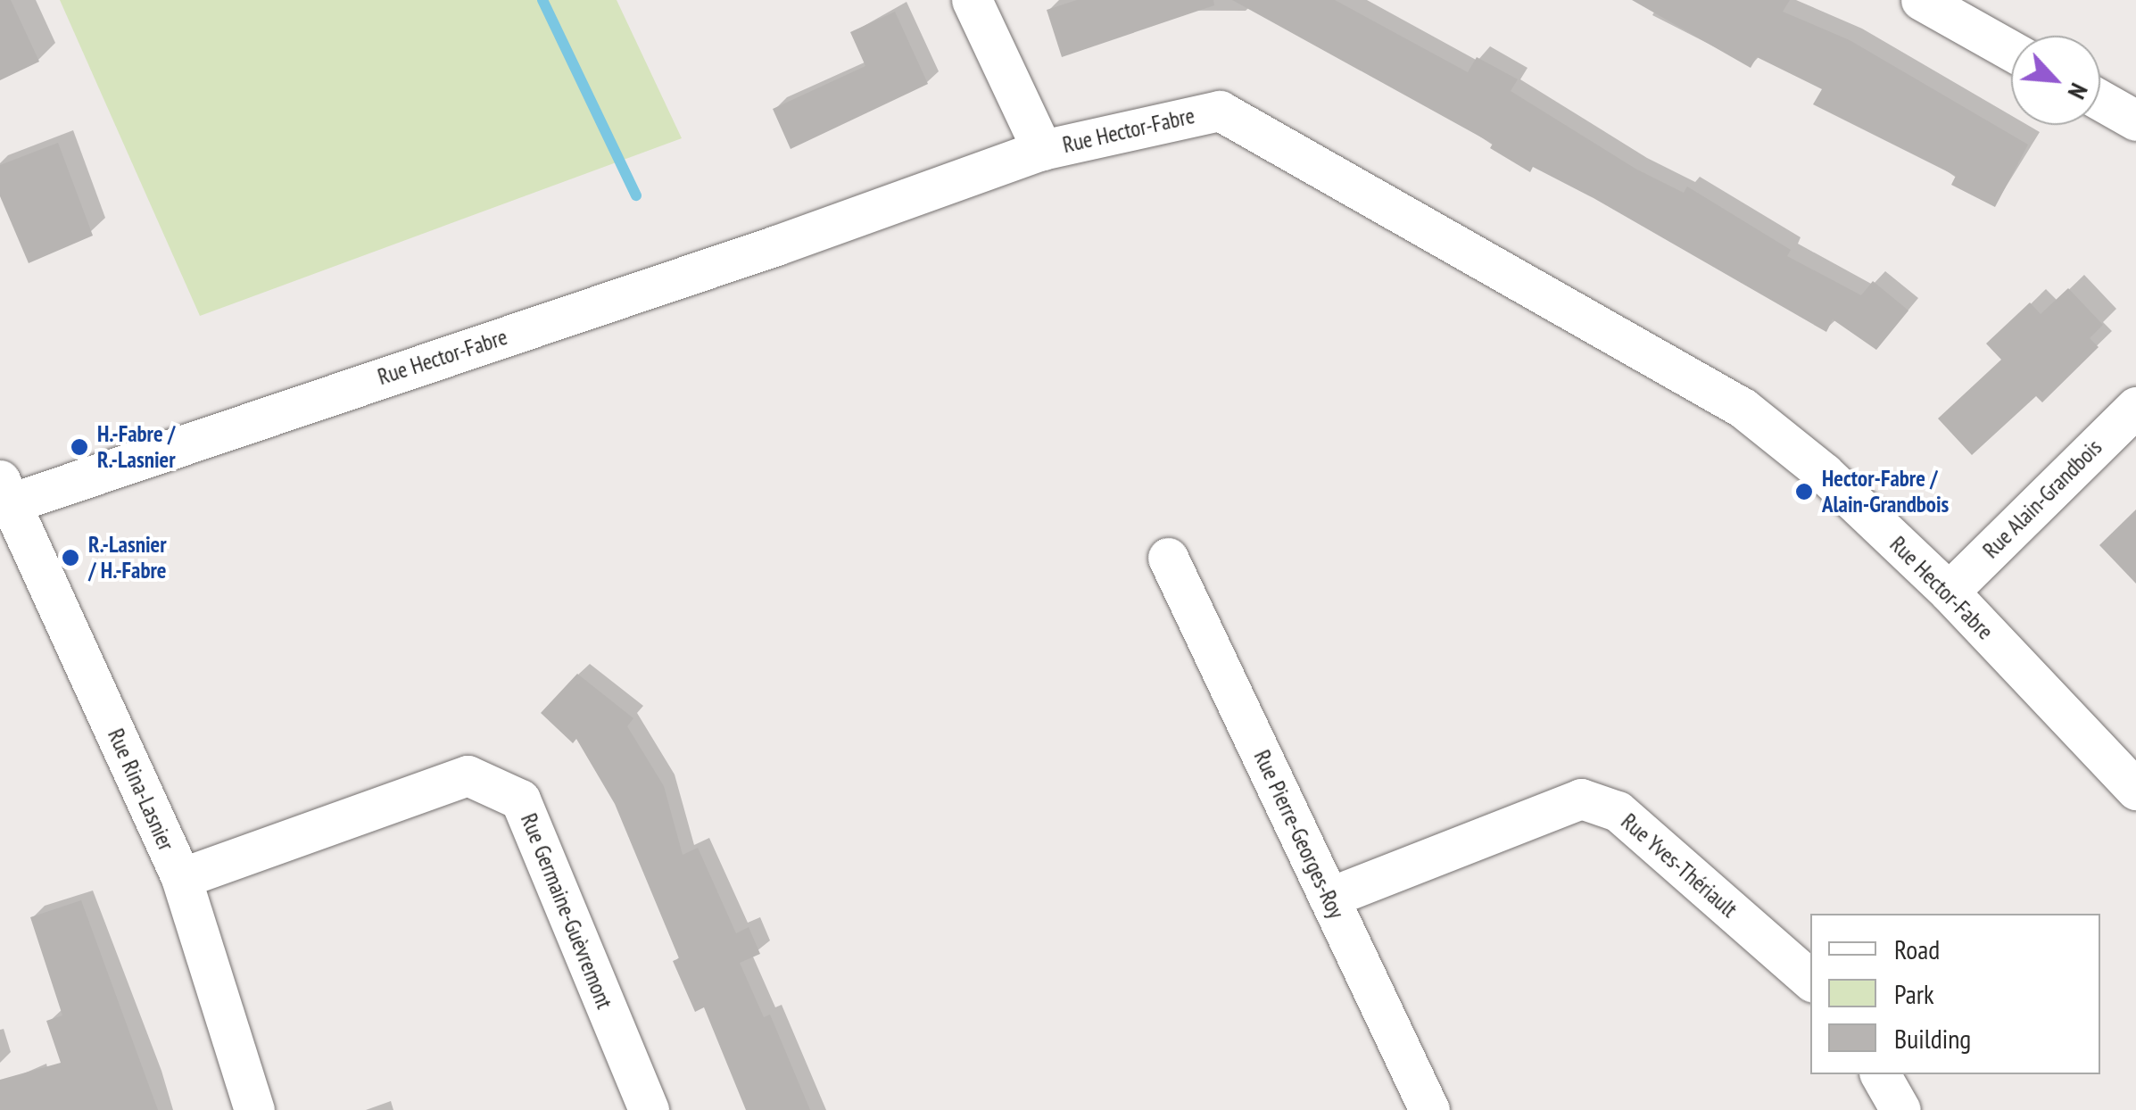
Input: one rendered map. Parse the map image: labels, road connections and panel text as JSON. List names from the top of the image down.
{
  "streets": {
    "street": [
      "Rue Hector-Fabre",
      "Rue Alain-Grandbois",
      "Rue Rina-Lasnier",
      "Rue Pierre-Georges-Roy",
      "Rue Yves-Thériault",
      "Rue Germaine-Guèvremont"
    ]
  },
  "crossings": [
    ["Rue Hector-Fabre", "Rue Alain-Grandbois"],
    ["Rue Hector-Fabre", "Rue Rina-Lasnier"],
    ["Rue Rina-Lasnier", "Rue Germaine-Guèvremont"],
    ["Rue Pierre-Georges-Roy", "Rue Yves-Thériault"]
  ],
  "places": ["H.-Fabre / R.-Lasnier", "Hector-Fabre / Alain-Grandbois", "R.-Lasnier / H.-Fabre"],
  "legend": ["Road", "Park", "Building"],
  "north": "bottom right"
}
